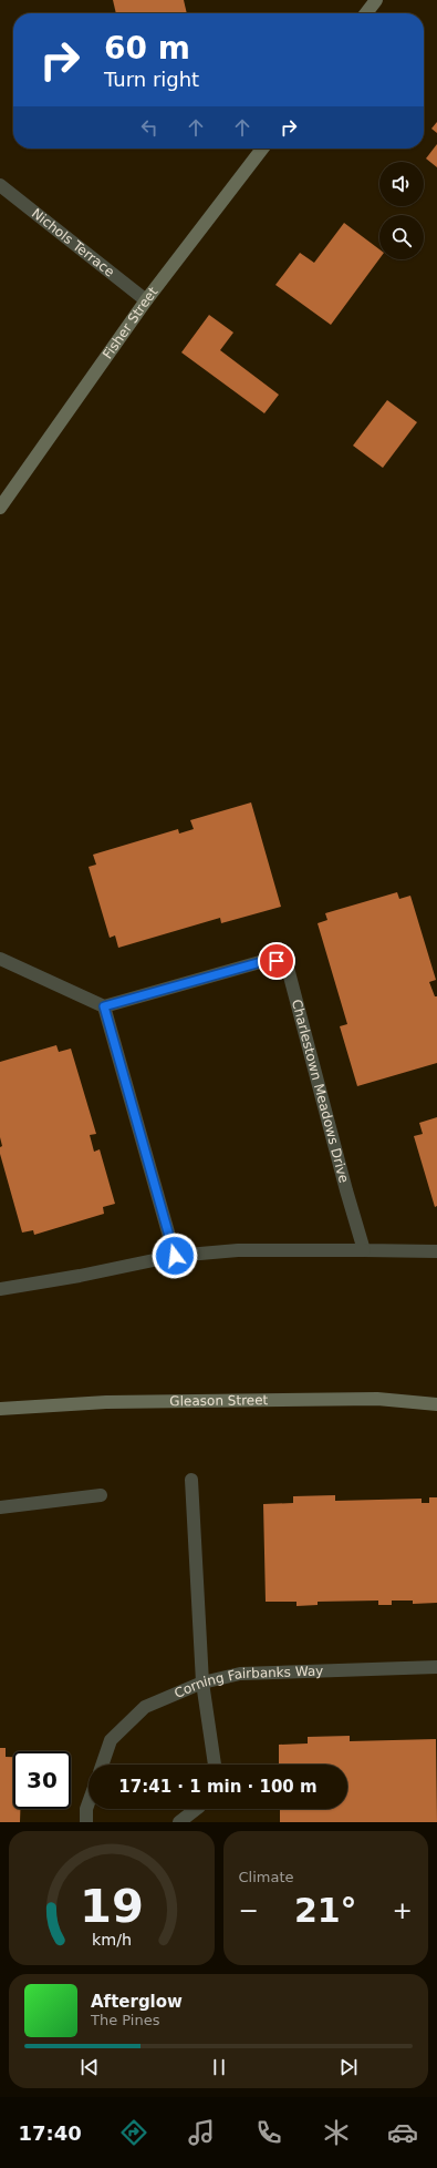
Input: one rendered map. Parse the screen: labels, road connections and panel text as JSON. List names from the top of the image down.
{
  "streets": {
    "street": [
      "Nichols Terrace",
      "Fisher Street",
      "Charlestown Meadows Drive",
      "Gleason Street",
      "Corning Fairbanks Way"
    ]
  },
  "crossings": [
    ["Nichols Terrace", "Fisher Street"]
  ],
  "page": {
    "turn": ["60 m", "Turn right"],
    "limit": "30",
    "trip": "17:41 · 1 min · 100 m",
    "tile": "Climate",
    "heat": ["−", "21°", "+"],
    "song": ["Afterglow", "The Pines"],
    "tabs": "17:40",
    "gauge": ["19", "km/h"]
  }
}
